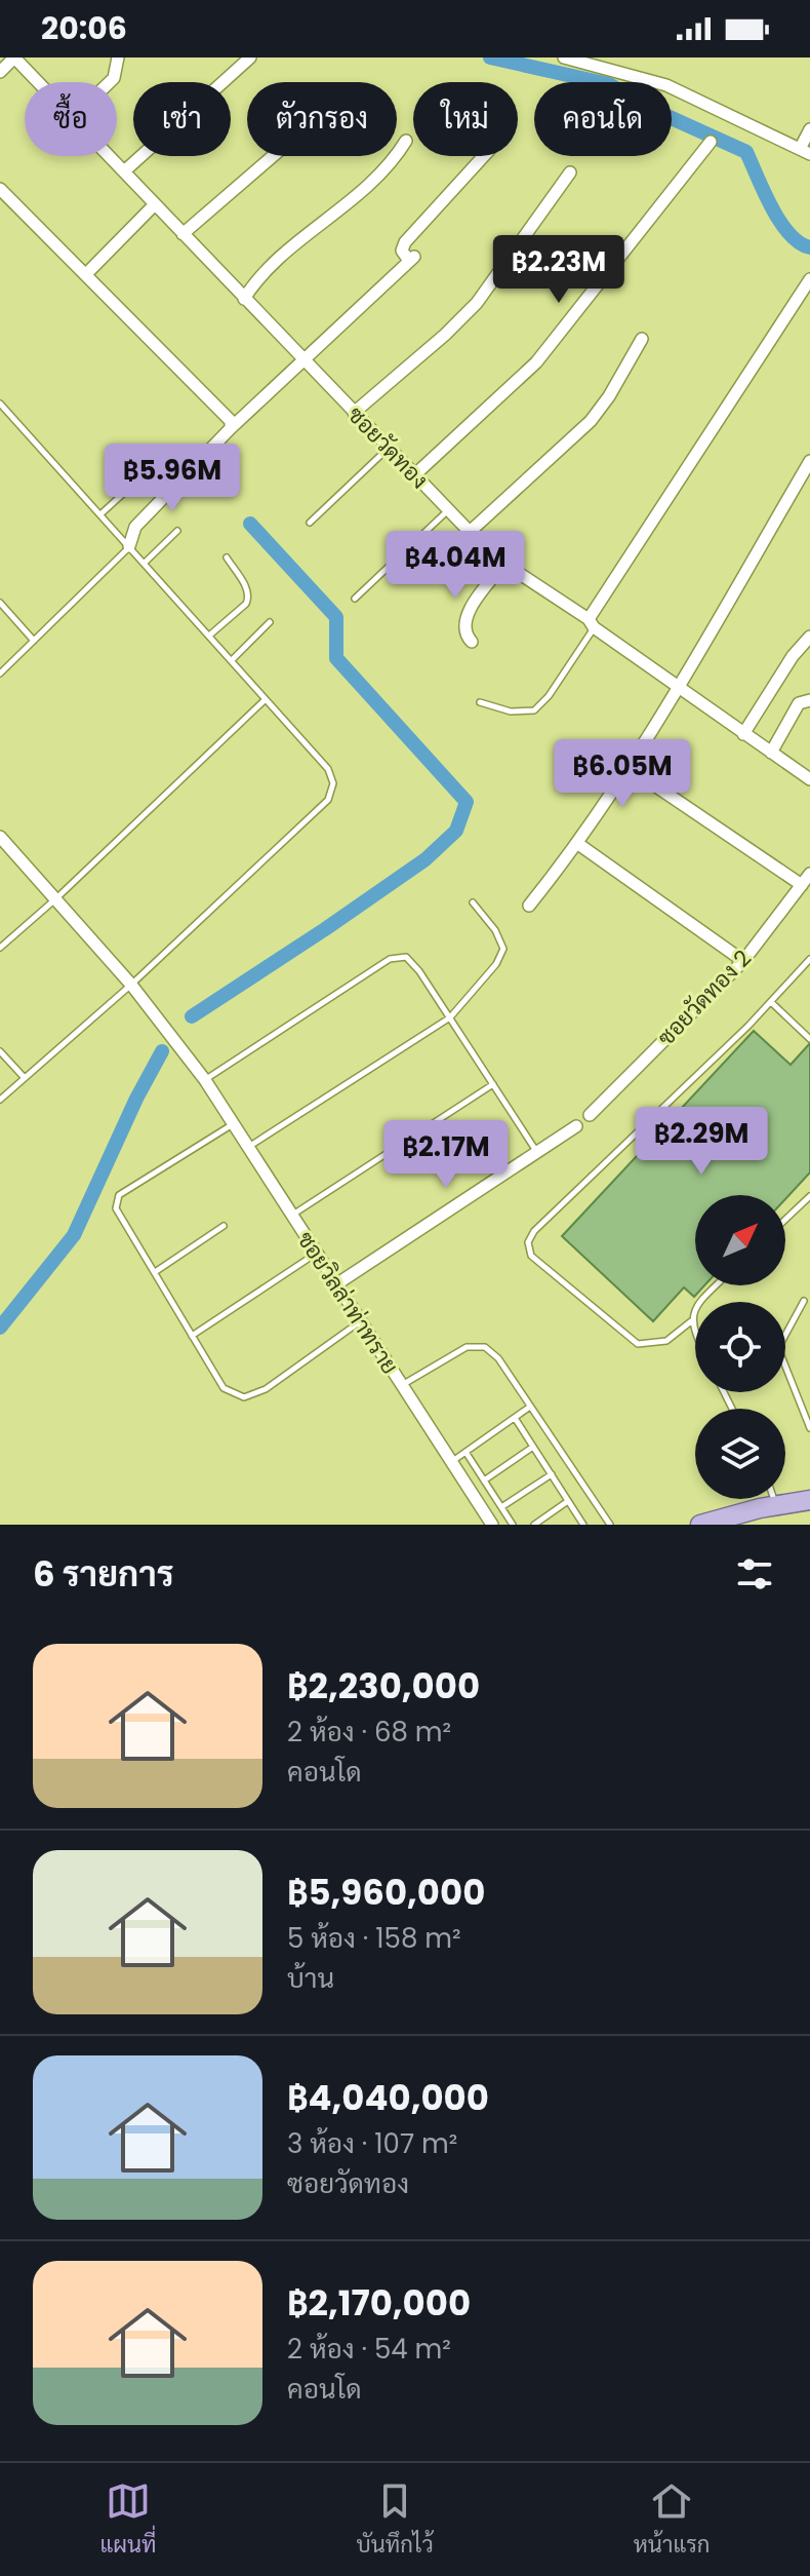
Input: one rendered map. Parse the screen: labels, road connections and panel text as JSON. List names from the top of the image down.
{
  "streets": {
    "street": ["ซอยวัดทอง", "ซอยวัดทอง 2", "ซอยวิลล่าท่าทราย"]
  },
  "north": "top right",
  "page": {
    "status": "20:06",
    "chip": [
      "ซื้อ",
      "เช่า",
      "ตัวกรอง",
      "ใหม่",
      "คอนโด"
    ],
    "price": [
      "฿2.23M",
      "฿5.96M",
      "฿4.04M",
      "฿6.05M",
      "฿2.29M",
      "฿2.17M"
    ],
    "heading": "6 รายการ",
    "list": [
      {
        "name": "฿2,230,000",
        "note": "2 ห้อง · 68 m² · คอนโด"
      },
      {
        "name": "฿5,960,000",
        "note": "5 ห้อง · 158 m² · บ้าน"
      },
      {
        "name": "฿4,040,000",
        "note": "3 ห้อง · 107 m² · ซอยวัดทอง"
      },
      {
        "name": "฿2,170,000",
        "note": "2 ห้อง · 54 m² · คอนโด"
      }
    ],
    "tabs": ["แผนที่", "บันทึกไว้", "หน้าแรก"]
  }
}
